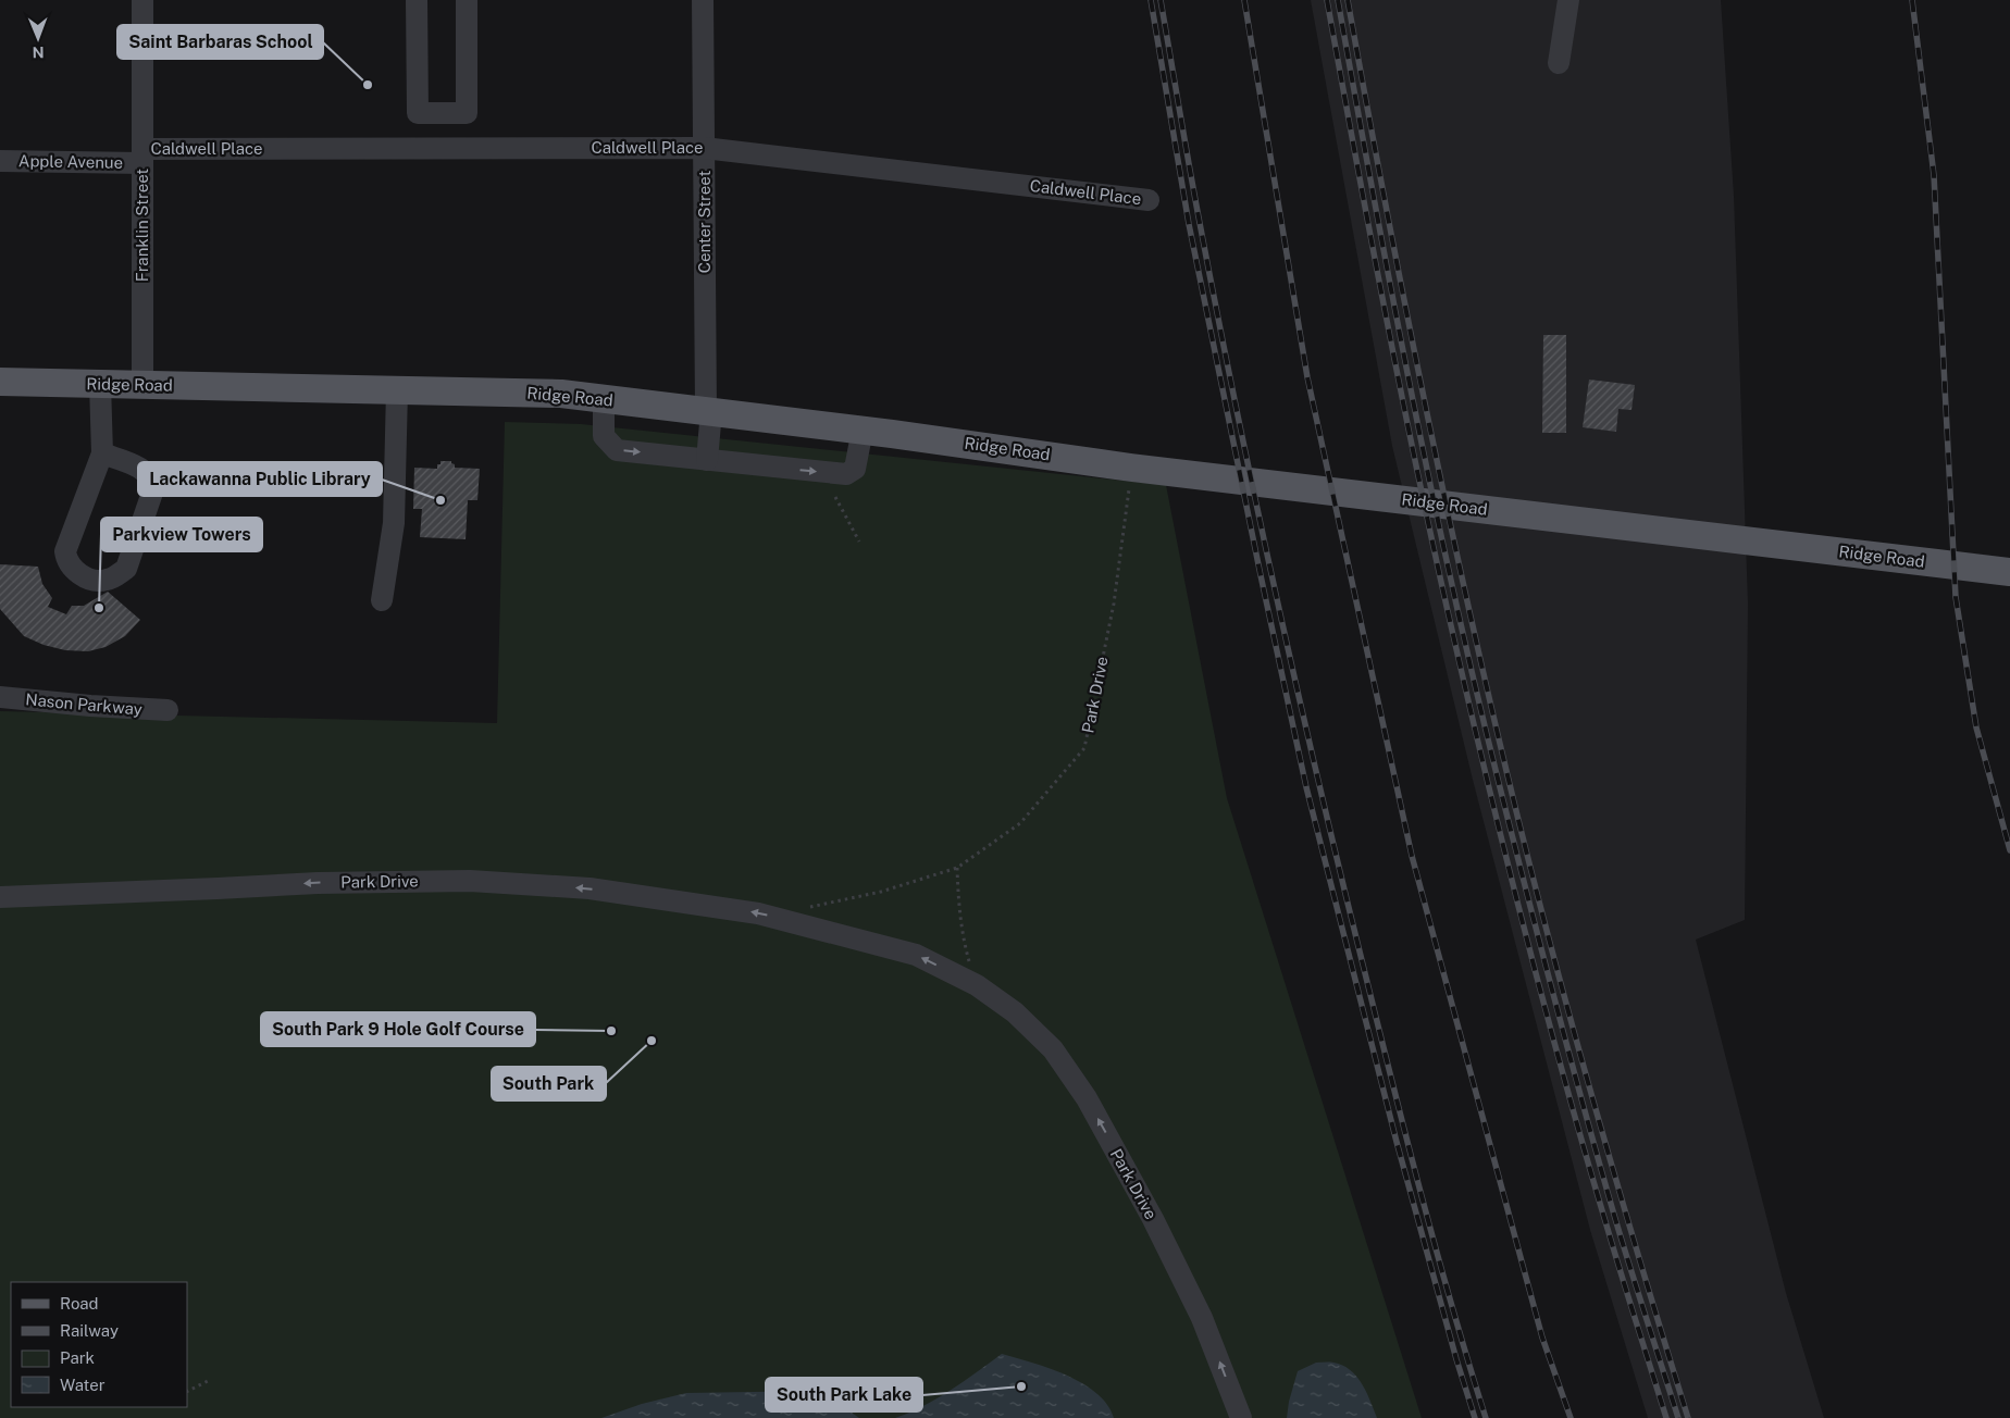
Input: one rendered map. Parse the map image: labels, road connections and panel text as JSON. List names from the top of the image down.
{
  "streets": {
    "main road": ["Ridge Road"],
    "street": [
      "Caldwell Place",
      "Apple Avenue",
      "Center Street",
      "Franklin Street",
      "Park Drive",
      "Nason Parkway"
    ]
  },
  "crossings": [
    ["Caldwell Place", "Apple Avenue"],
    ["Caldwell Place", "Center Street"],
    ["Caldwell Place", "Franklin Street"],
    ["Apple Avenue", "Franklin Street"],
    ["Center Street", "Ridge Road"],
    ["Franklin Street", "Ridge Road"],
    ["Ridge Road", "Park Drive"]
  ],
  "one_way": ["Park Drive"],
  "places": [
    "Saint Barbaras School",
    "Lackawanna Public Library",
    "Parkview Towers",
    "South Park 9 Hole Golf Course",
    "South Park",
    "South Park Lake"
  ],
  "legend": [
    "Road",
    "Railway",
    "Park",
    "Water"
  ],
  "north": "bottom"
}
